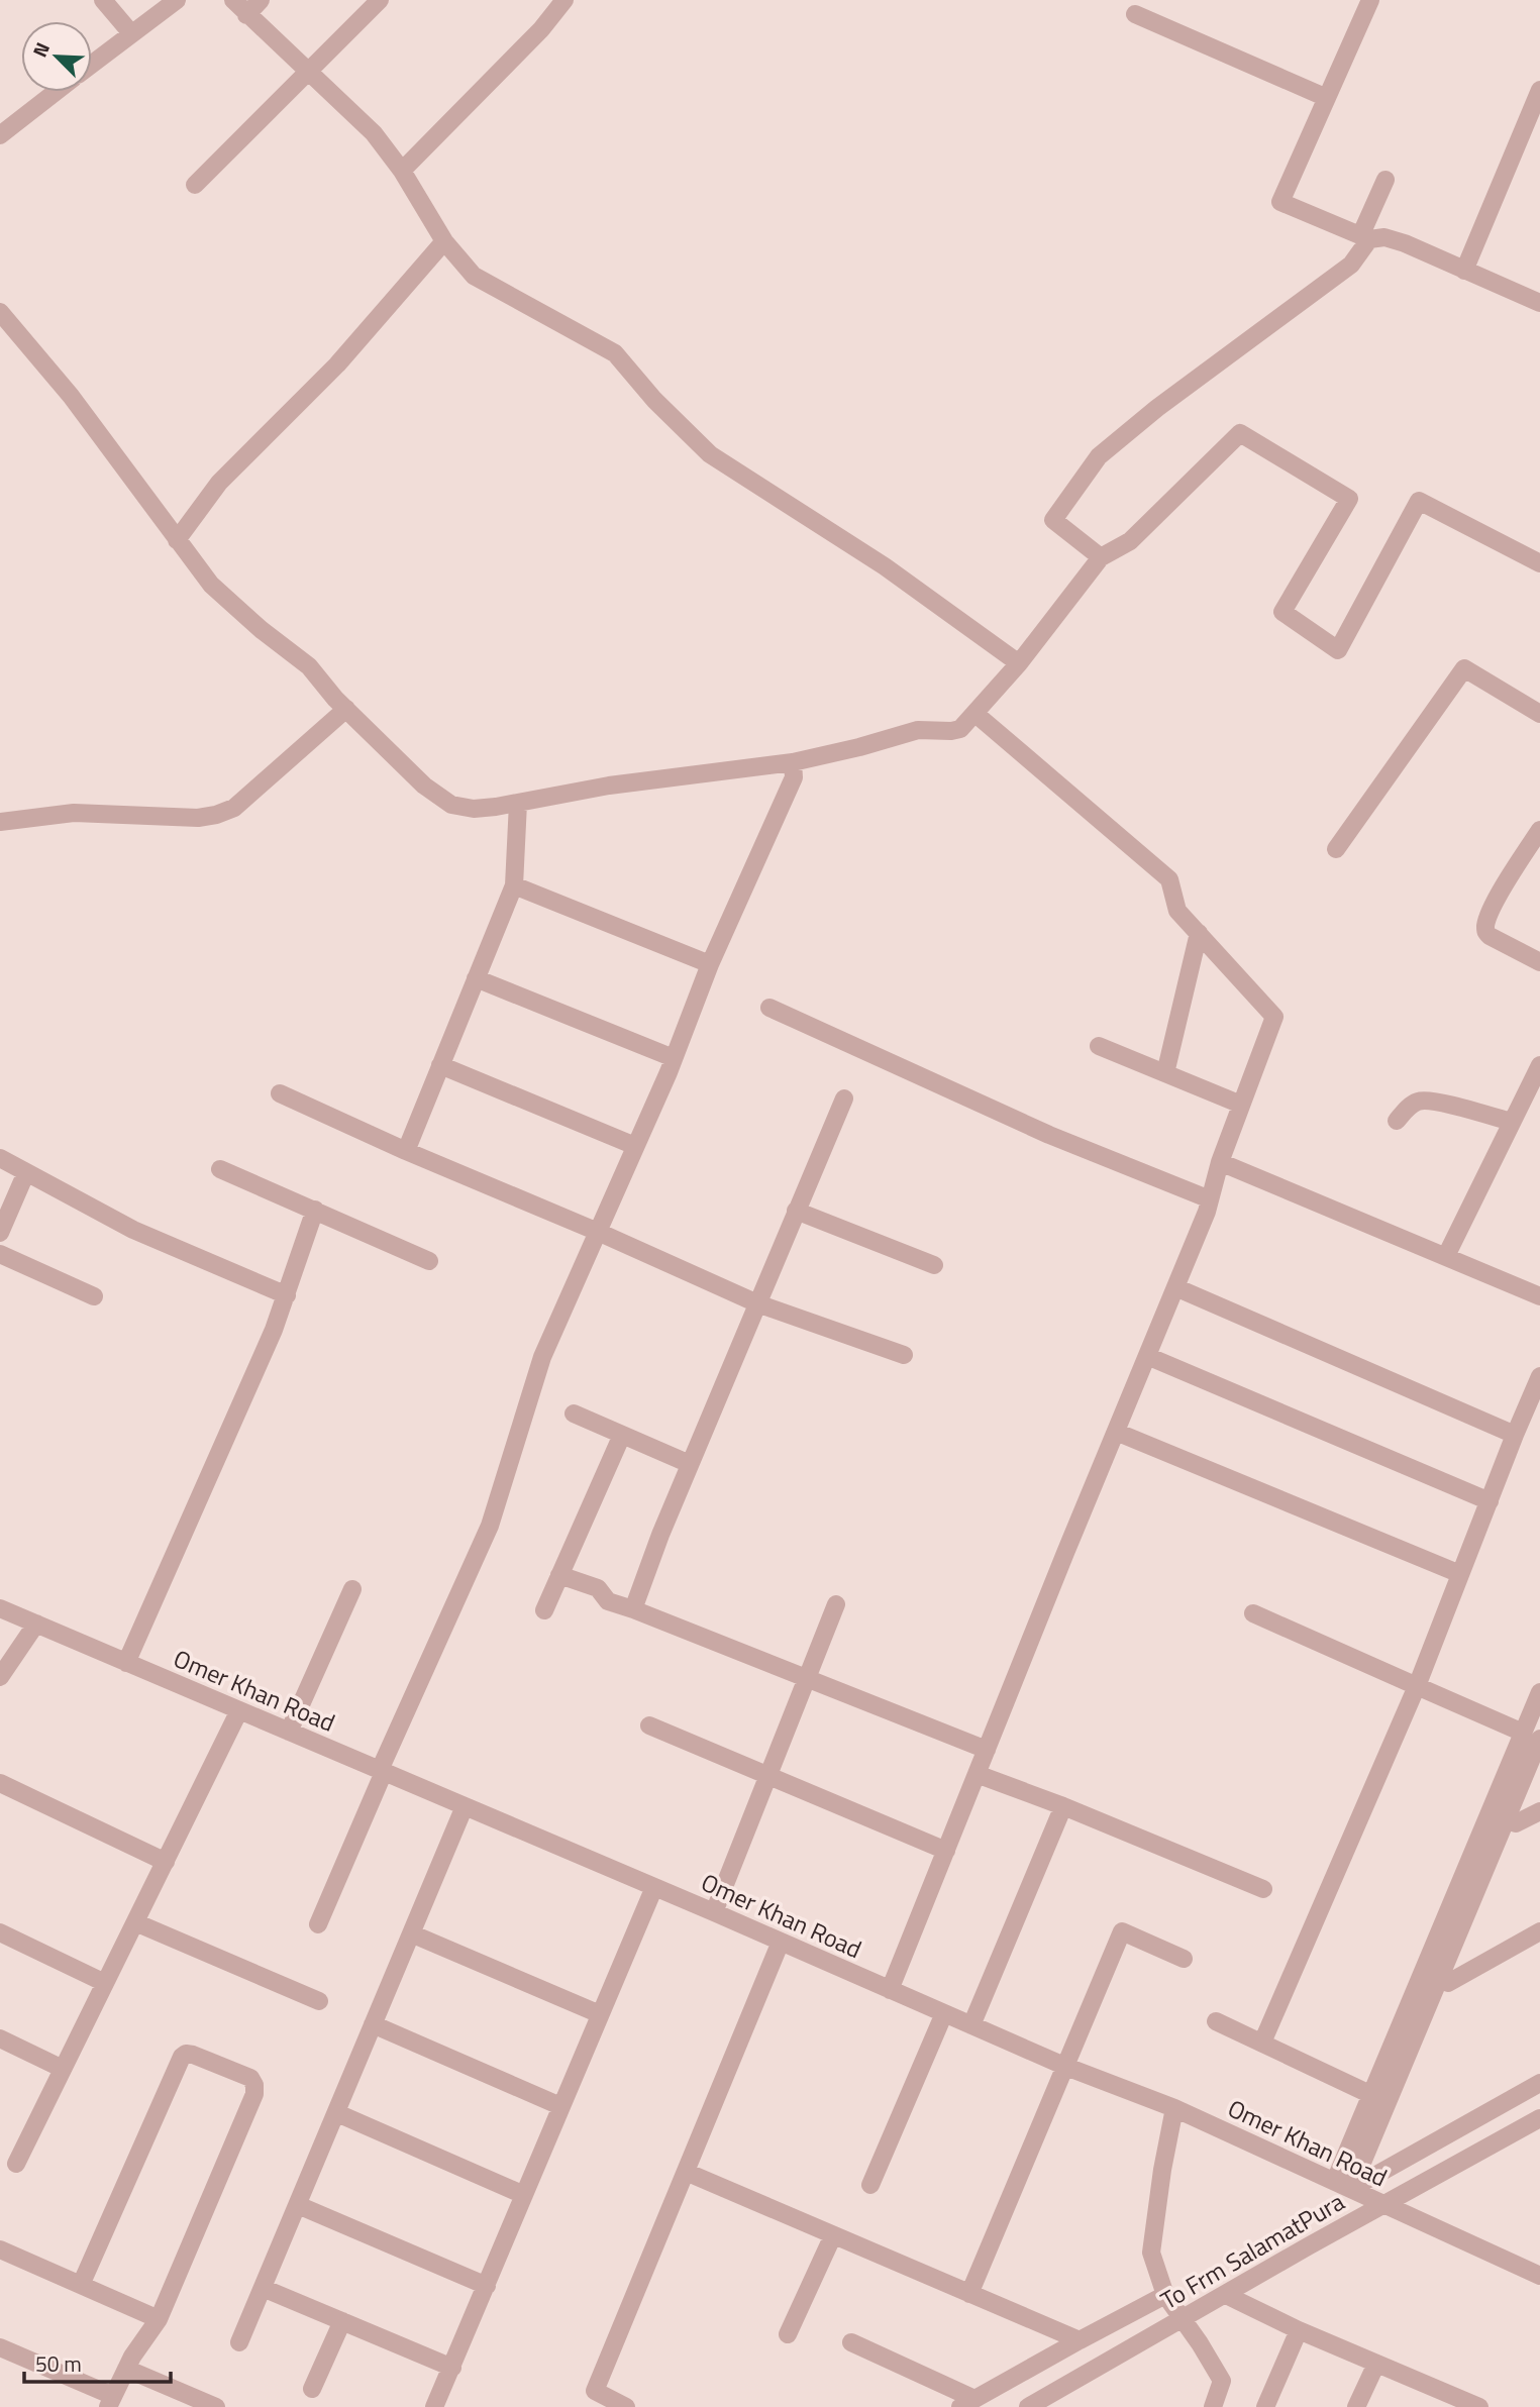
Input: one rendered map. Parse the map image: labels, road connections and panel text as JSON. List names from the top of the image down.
{
  "streets": {
    "street": ["Omer Khan Road", "To Frm SalamatPura"]
  },
  "crossings": [
    ["Omer Khan Road", "To Frm SalamatPura"]
  ],
  "scale_bar": "50 m",
  "north": "top left"
}
